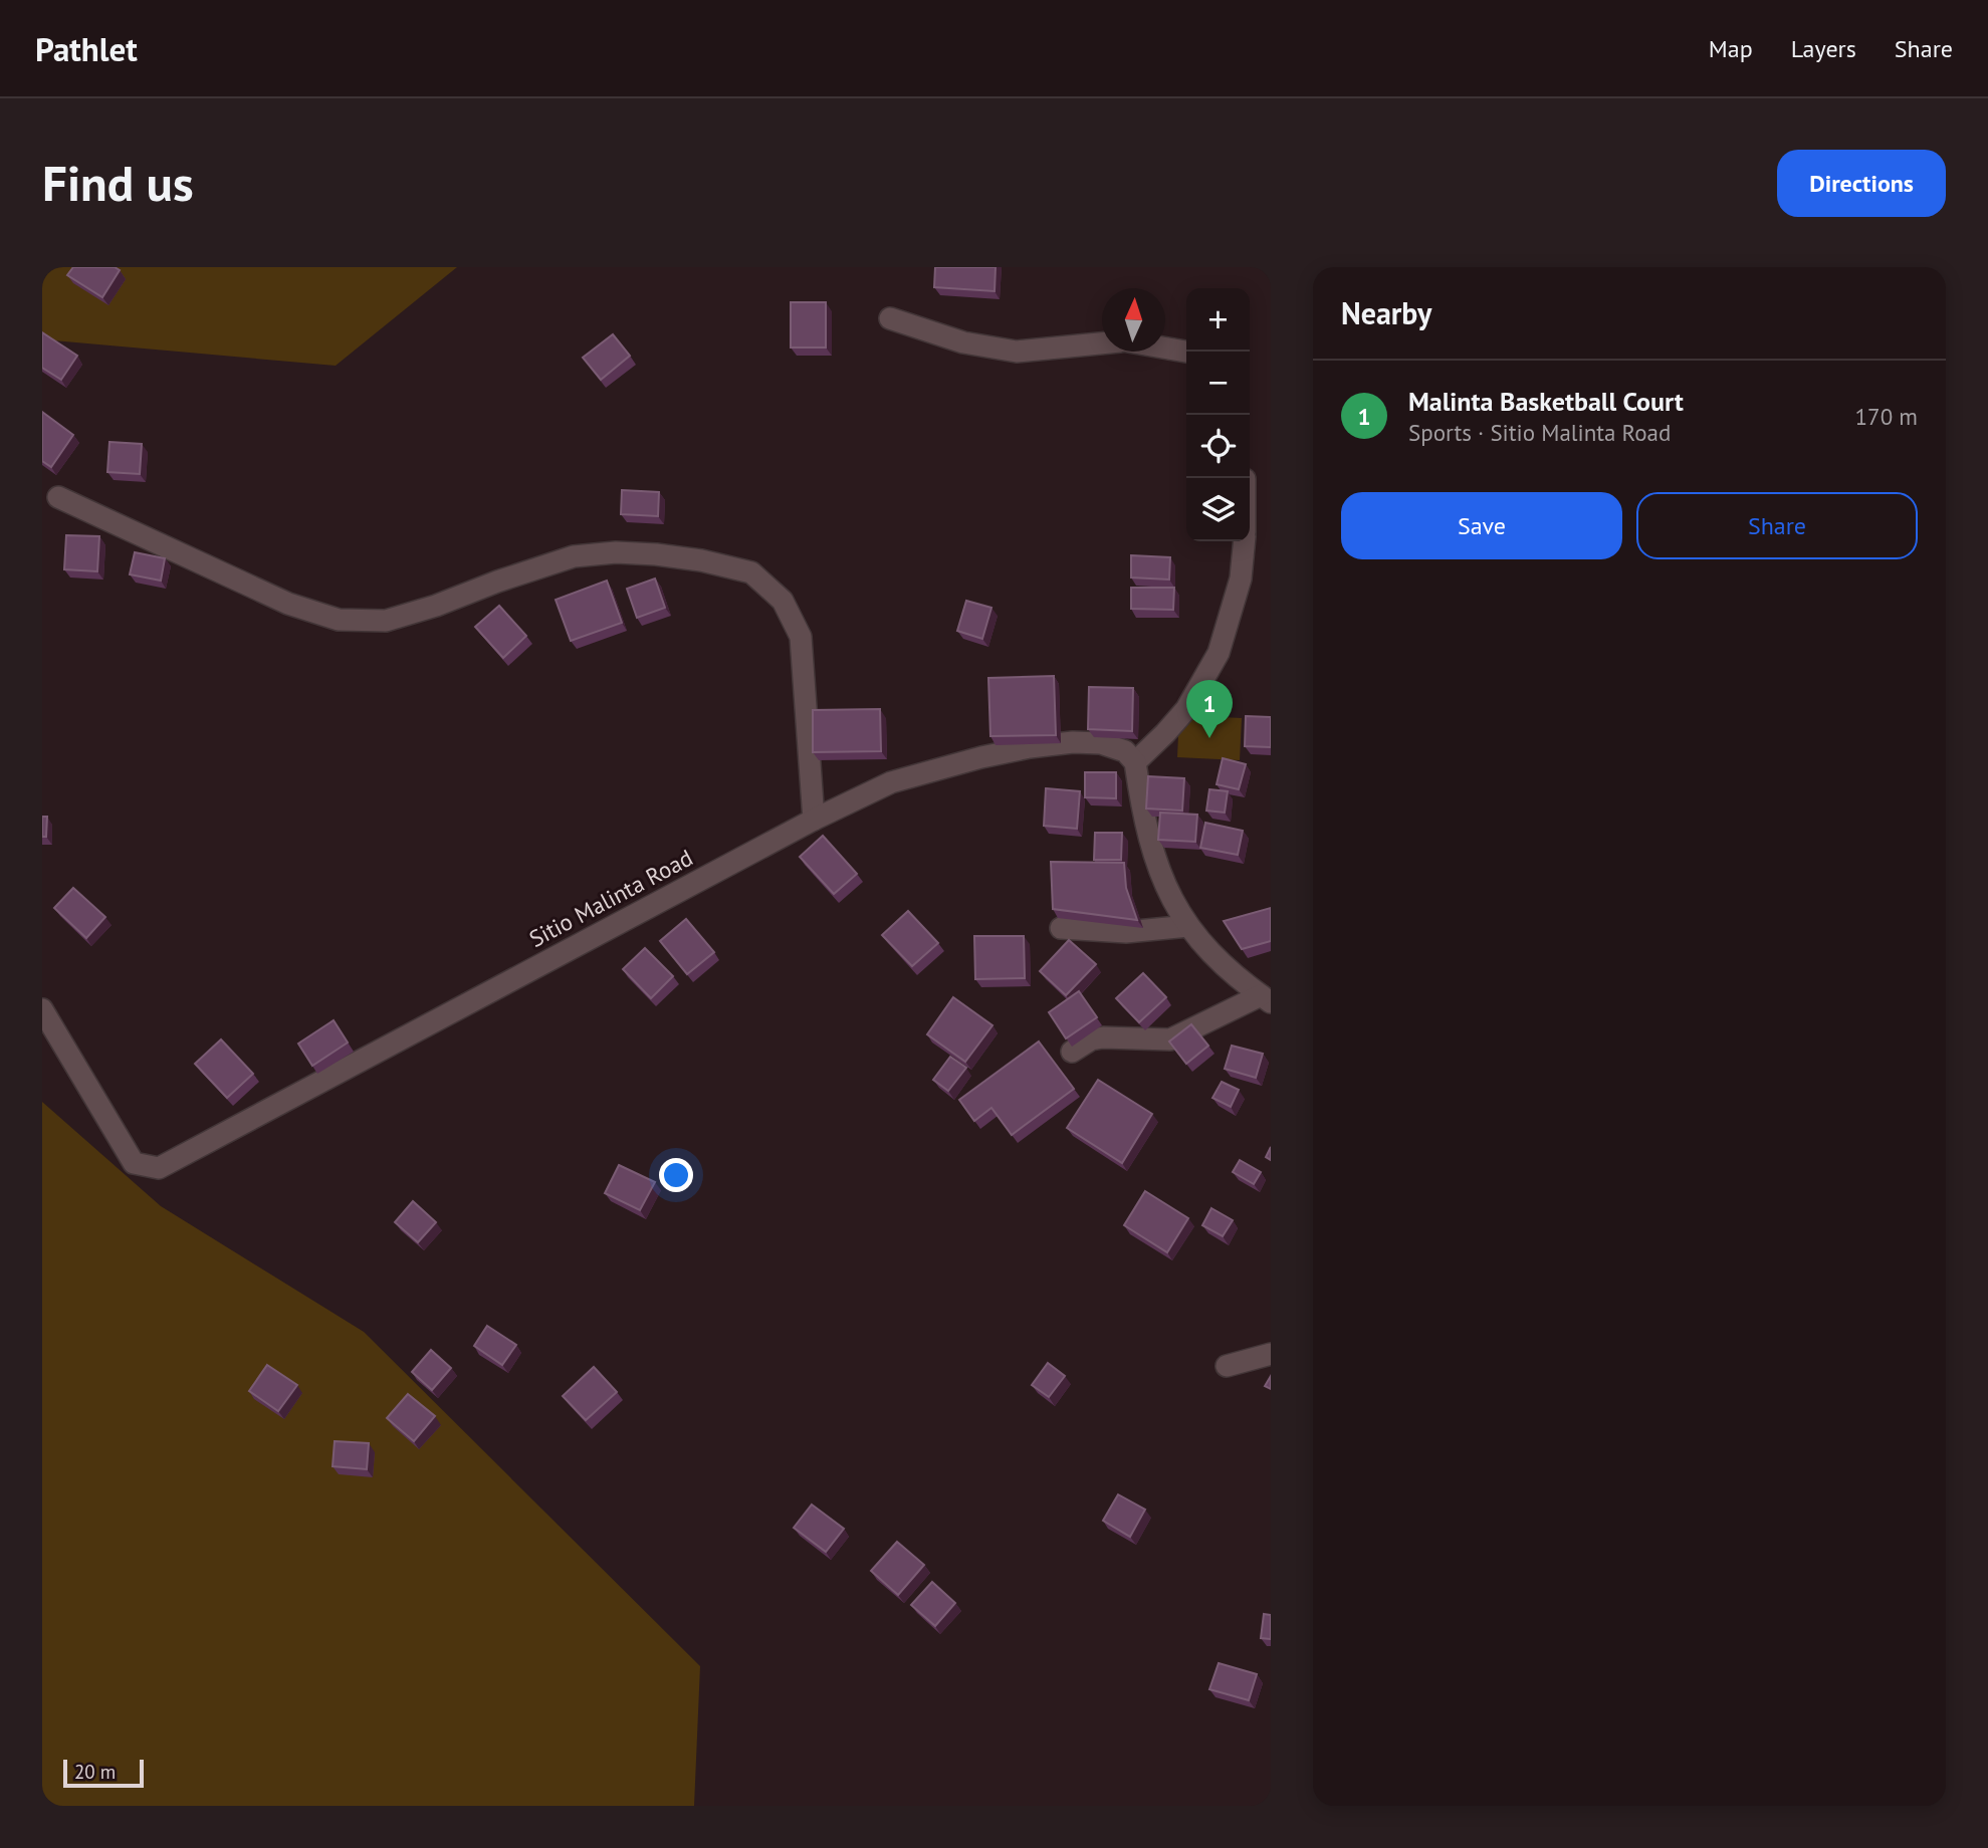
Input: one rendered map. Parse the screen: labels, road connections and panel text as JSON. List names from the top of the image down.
{
  "streets": {
    "street": ["Sitio Malinta Road"]
  },
  "scale_bar": "20 m",
  "north": "top",
  "page": {
    "header": "Pathlet",
    "nav": ["Map", "Layers", "Share"],
    "buttons": [
      "Directions",
      ["Save", "Share"]
    ],
    "title": "Find us",
    "heading": "Nearby",
    "map_buttons": ["+", "−"],
    "list": [
      {
        "mark": "1",
        "name": "Malinta Basketball Court",
        "note": "Sports · Sitio Malinta Road",
        "value": "170 m"
      }
    ],
    "pins": "1",
    "scale": "20 m"
  }
}
